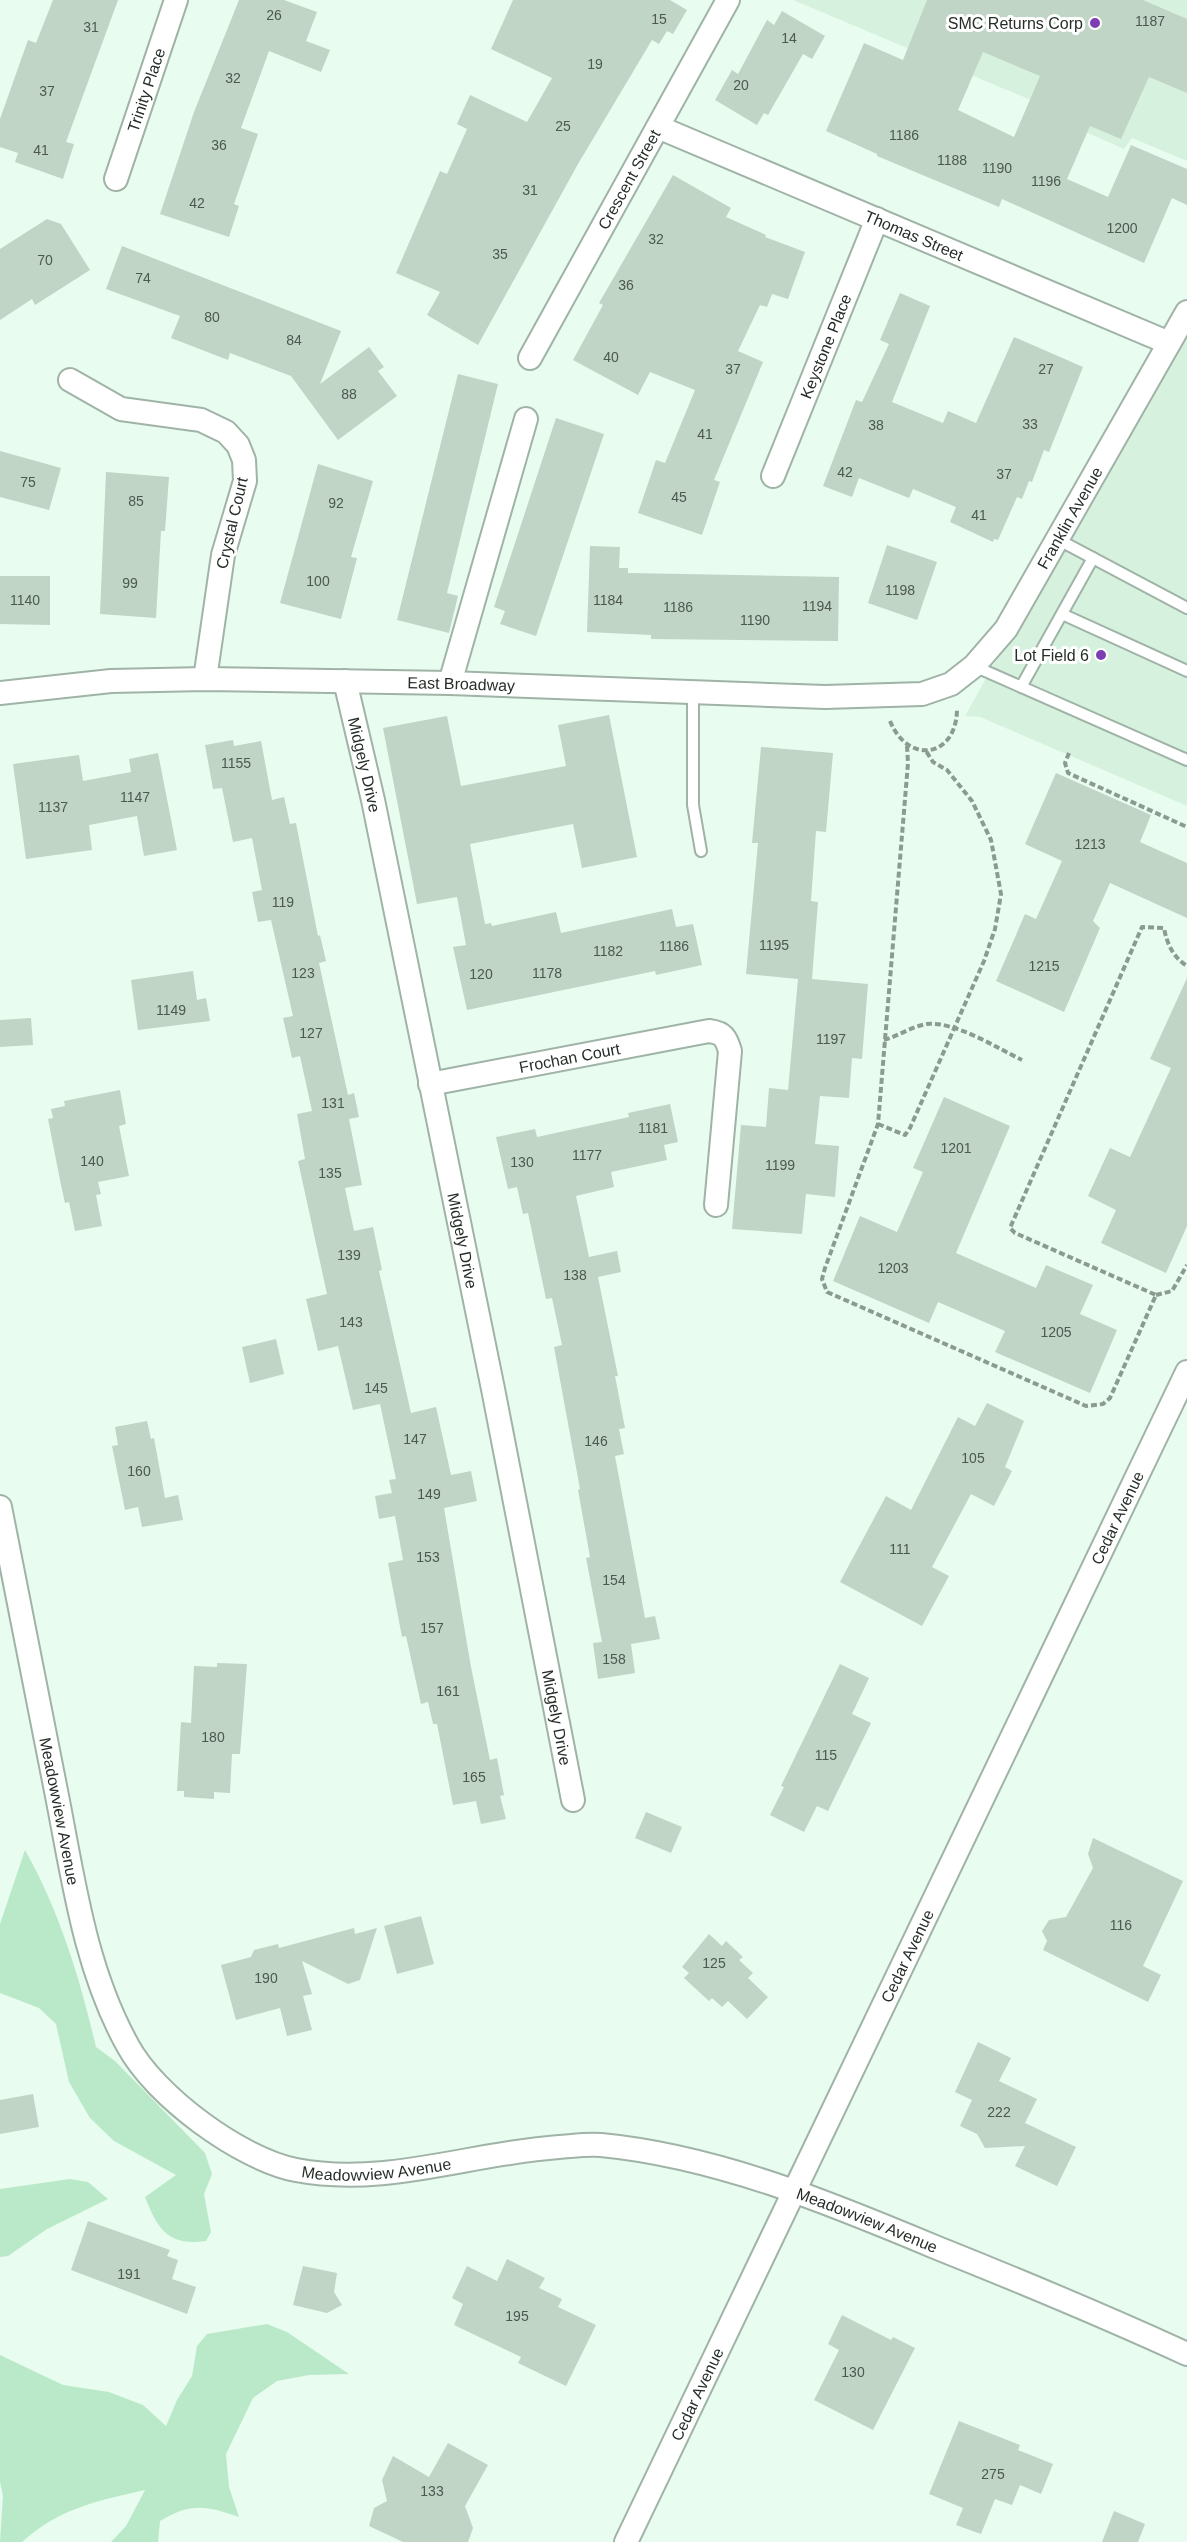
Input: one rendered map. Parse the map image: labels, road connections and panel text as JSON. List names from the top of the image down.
{
  "streets": {
    "street": [
      "Trinity Place",
      "Crescent Street",
      "Thomas Street",
      "Keystone Place",
      "Franklin Avenue",
      "Crystal Court",
      "East Broadway",
      "Midgely Drive",
      "Frochan Court",
      "Cedar Avenue",
      "Meadowview Avenue"
    ]
  },
  "crossings": [
    ["Crescent Street", "Thomas Street"],
    ["Thomas Street", "Keystone Place"],
    ["Thomas Street", "Franklin Avenue"],
    ["Franklin Avenue", "East Broadway"],
    ["Crystal Court", "East Broadway"],
    ["East Broadway", "Midgely Drive"],
    ["Midgely Drive", "Frochan Court"],
    ["Cedar Avenue", "Meadowview Avenue"]
  ],
  "places": ["SMC Returns Corp", "Lot Field 6"],
  "house_numbers": [
    "26",
    "15",
    "1187",
    "31",
    "14",
    "19",
    "32",
    "20",
    "37",
    "25",
    "1186",
    "36",
    "41",
    "1188",
    "1190",
    "1196",
    "31",
    "42",
    "1200",
    "32",
    "35",
    "70",
    "74",
    "36",
    "80",
    "84",
    "40",
    "37",
    "27",
    "88",
    "33",
    "38",
    "41",
    "42",
    "37",
    "75",
    "45",
    "85",
    "92",
    "41",
    "100",
    "99",
    "1198",
    "1140",
    "1184",
    "1194",
    "1186",
    "1190",
    "1155",
    "1147",
    "1137",
    "1213",
    "119",
    "1195",
    "1186",
    "1182",
    "1215",
    "123",
    "1178",
    "120",
    "1149",
    "127",
    "1197",
    "131",
    "1181",
    "1201",
    "1177",
    "140",
    "130",
    "1199",
    "135",
    "139",
    "1203",
    "138",
    "143",
    "1205",
    "145",
    "147",
    "146",
    "105",
    "160",
    "149",
    "111",
    "153",
    "154",
    "157",
    "158",
    "161",
    "180",
    "115",
    "165",
    "116",
    "125",
    "190",
    "222",
    "191",
    "195",
    "130",
    "275",
    "133"
  ]
}
